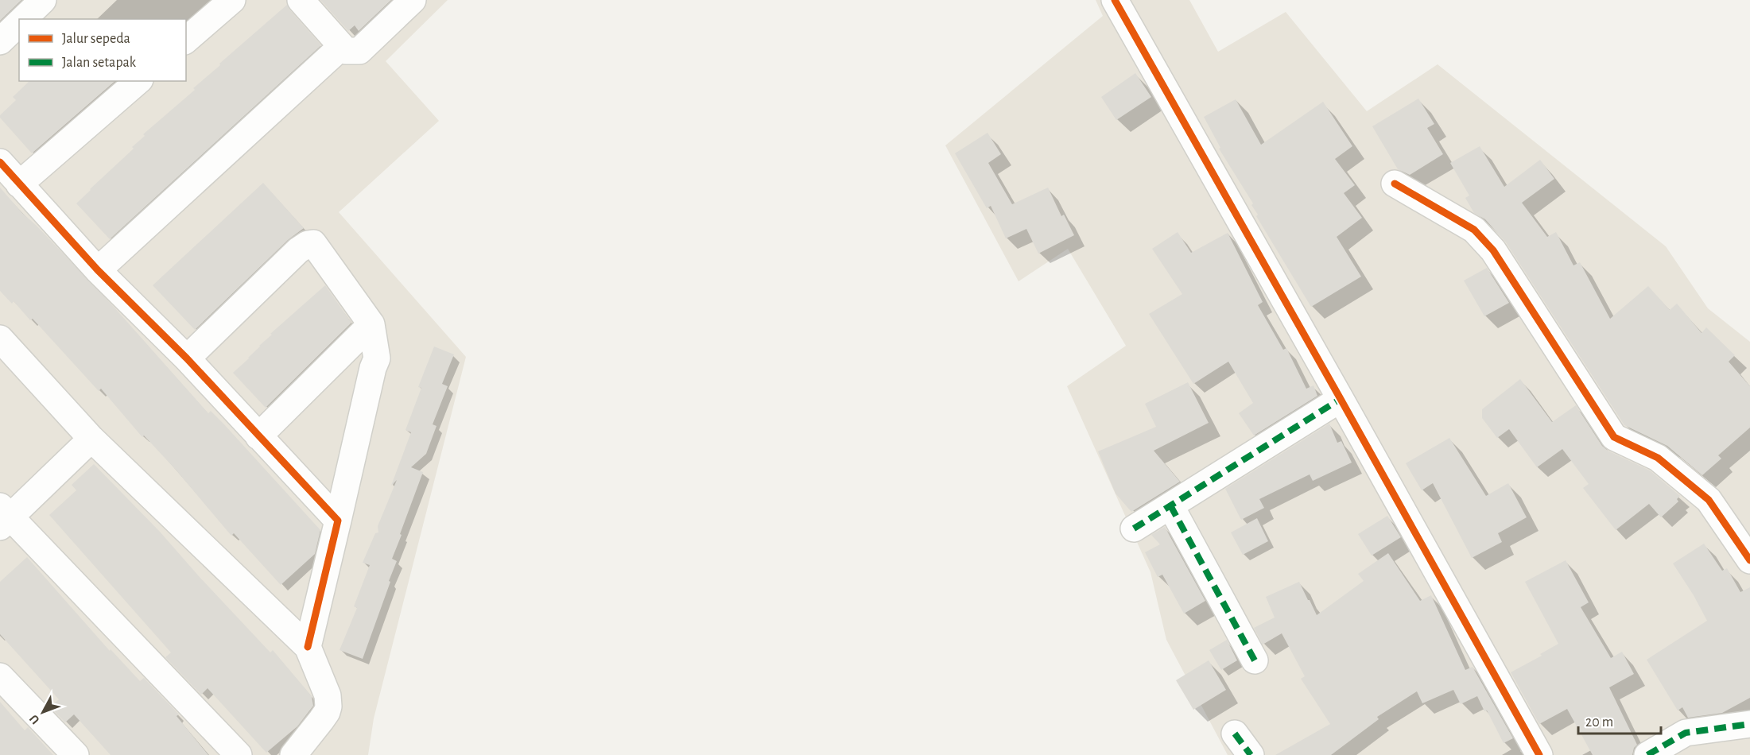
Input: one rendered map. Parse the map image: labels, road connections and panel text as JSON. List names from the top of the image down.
{
  "legend": ["Jalur sepeda", "Jalan setapak"],
  "scale_bar": "20 m",
  "north": "bottom left"
}
